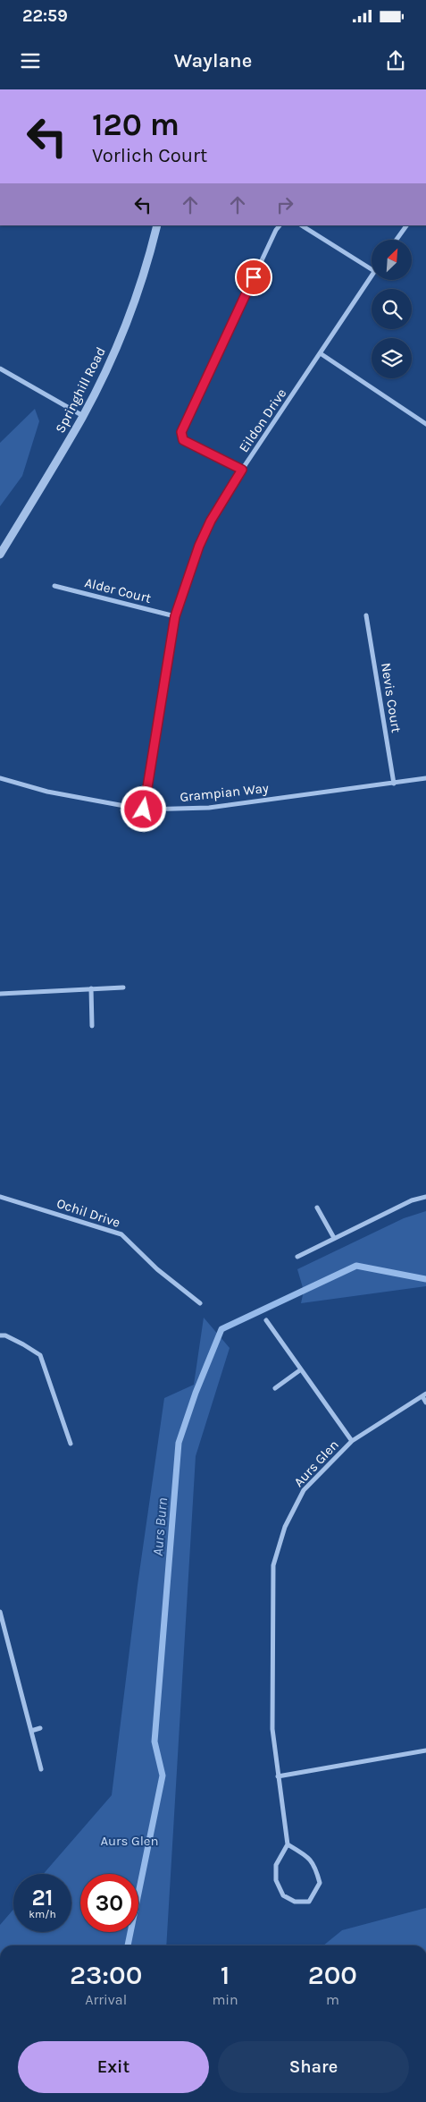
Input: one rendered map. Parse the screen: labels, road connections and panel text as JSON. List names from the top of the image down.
{
  "streets": {
    "street": [
      "Springhill Road",
      "Eildon Drive",
      "Alder Court",
      "Nevis Court",
      "Grampian Way",
      "Ochil Drive",
      "Aurs Glen"
    ]
  },
  "crossings": [
    ["Eildon Drive", "Alder Court"],
    ["Eildon Drive", "Grampian Way"],
    ["Nevis Court", "Grampian Way"]
  ],
  "water": ["Aurs Burn"],
  "parks": ["Aurs Glen"],
  "north": "top right",
  "page": {
    "status": "22:59",
    "header": "Waylane",
    "turn": ["120 m", "Vorlich Court"],
    "speed": "21 km/h",
    "limit": "30",
    "eta": [
      "23:00",
      "Arrival",
      "1",
      "min",
      "200",
      "m"
    ],
    "buttons": ["Exit", "Share"]
  }
}
